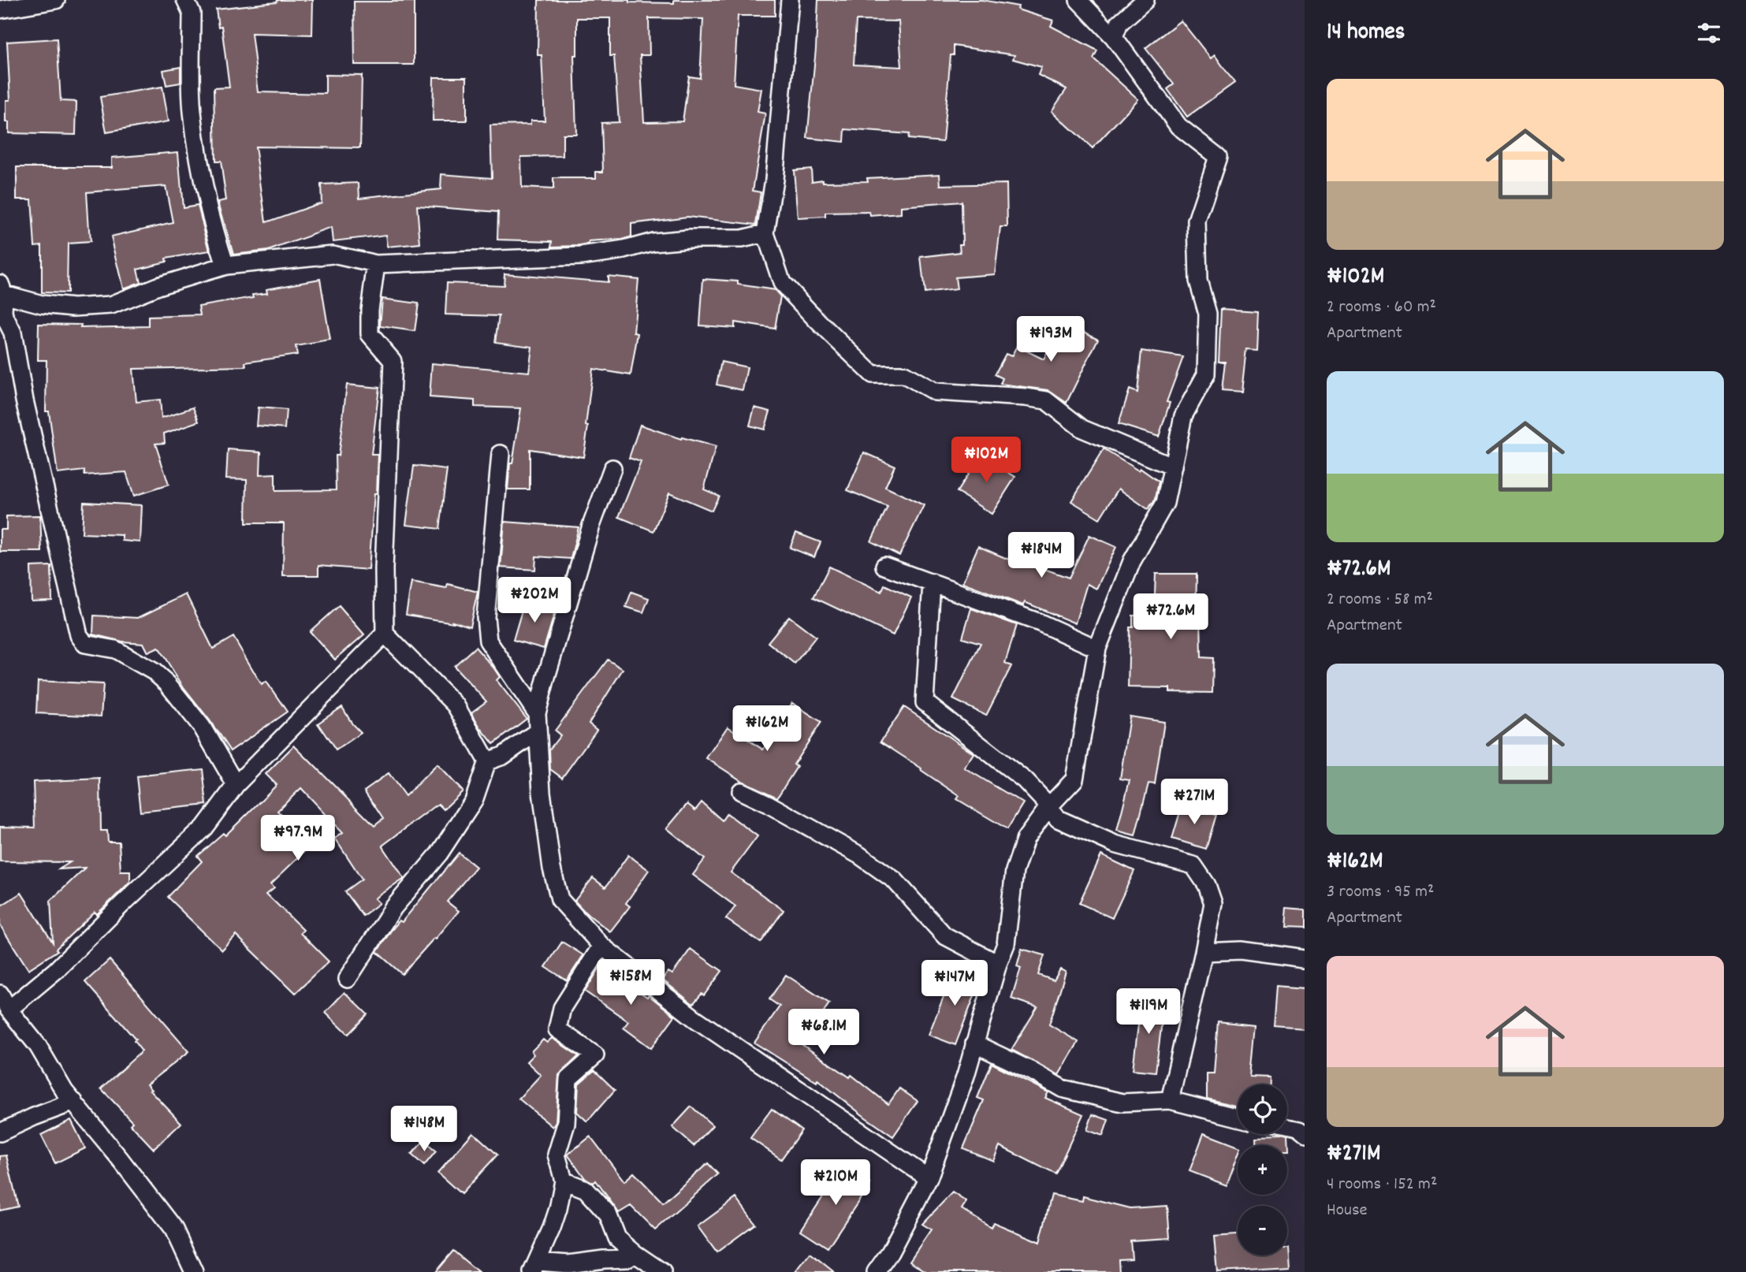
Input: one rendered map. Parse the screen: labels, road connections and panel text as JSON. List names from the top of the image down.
{
  "page": {
    "heading": "14 homes",
    "list": [
      {
        "name": "₦102M",
        "note": "2 rooms · 60 m² · Apartment"
      },
      {
        "name": "₦72.6M",
        "note": "2 rooms · 58 m² · Apartment"
      },
      {
        "name": "₦162M",
        "note": "3 rooms · 95 m² · Apartment"
      },
      {
        "name": "₦271M",
        "note": "4 rooms · 152 m² · House"
      }
    ],
    "price": [
      "₦193M",
      "₦102M",
      "₦184M",
      "₦202M",
      "₦72.6M",
      "₦162M",
      "₦271M",
      "₦97.9M",
      "₦158M",
      "₦147M",
      "₦119M",
      "₦68.1M",
      "₦148M",
      "₦210M"
    ],
    "map_buttons": ["+", "−"]
  }
}
